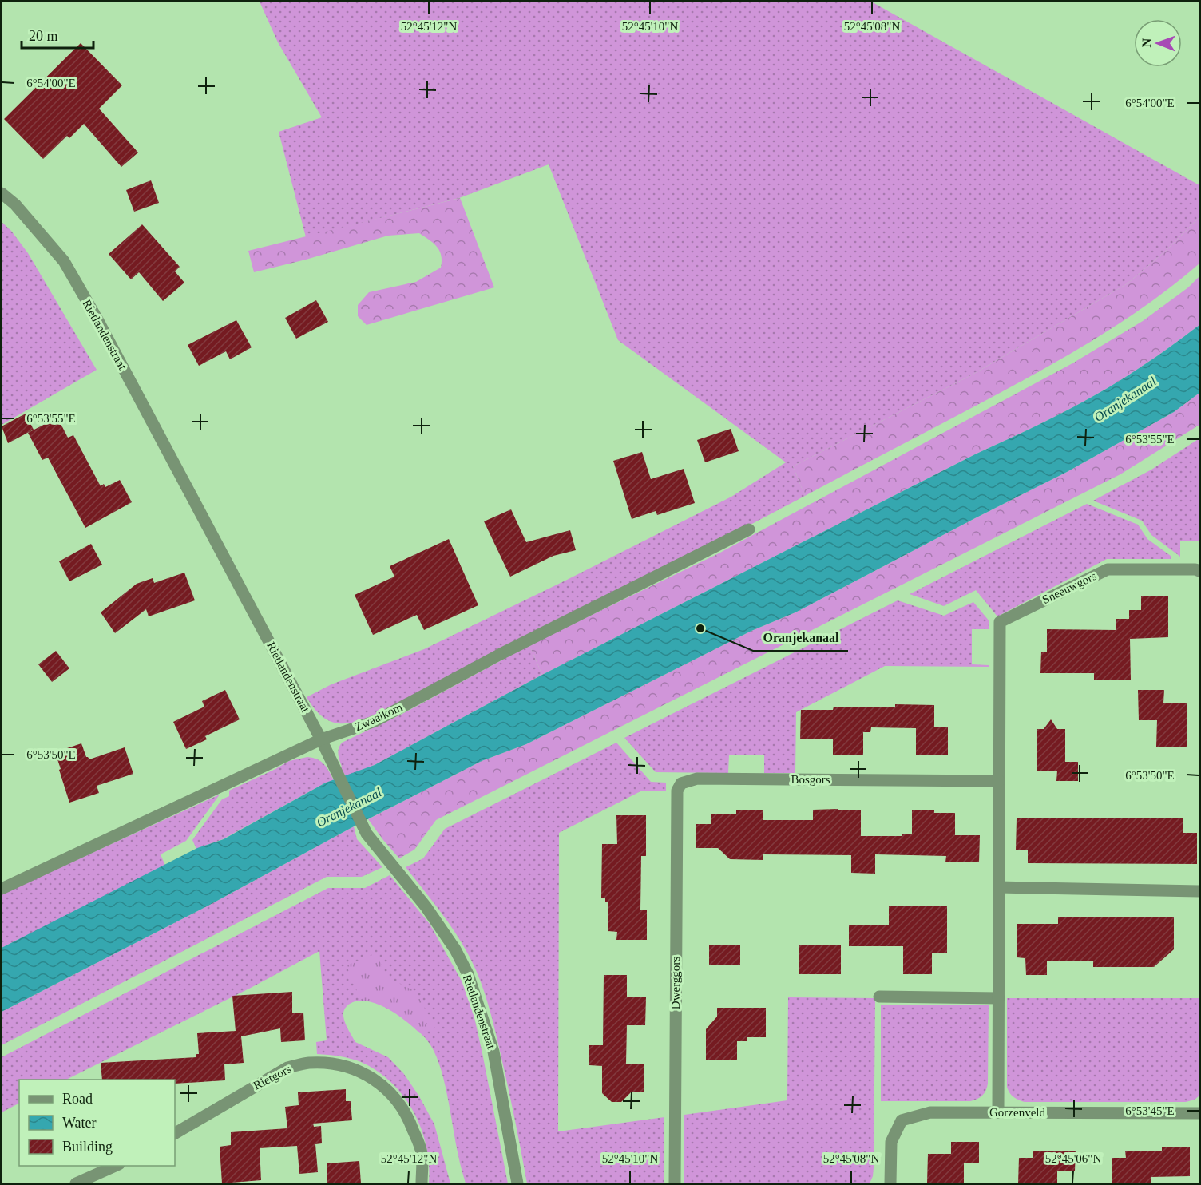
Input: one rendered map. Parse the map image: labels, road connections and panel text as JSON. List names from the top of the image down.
{
  "streets": {
    "street": [
      "Rietlandenstraat",
      "Sneeuwgors",
      "Zwaaikom",
      "Bosgors",
      "Dwerggors",
      "Rietgors",
      "Gorzenveld"
    ]
  },
  "crossings": [
    ["Rietlandenstraat", "Zwaaikom"],
    ["Sneeuwgors", "Bosgors"],
    ["Bosgors", "Dwerggors"]
  ],
  "water": ["Oranjekanaal"],
  "places": ["Oranjekanaal"],
  "legend": ["Road", "Water", "Building"],
  "scale_bar": "20 m",
  "north": "left",
  "coordinates": [
    "52°45'12\"N",
    "52°45'10\"N",
    "52°45'08\"N",
    "6°54'00\"E",
    "6°53'55\"E",
    "6°53'50\"E",
    "6°53'45\"E",
    "52°45'06\"N"
  ]
}
